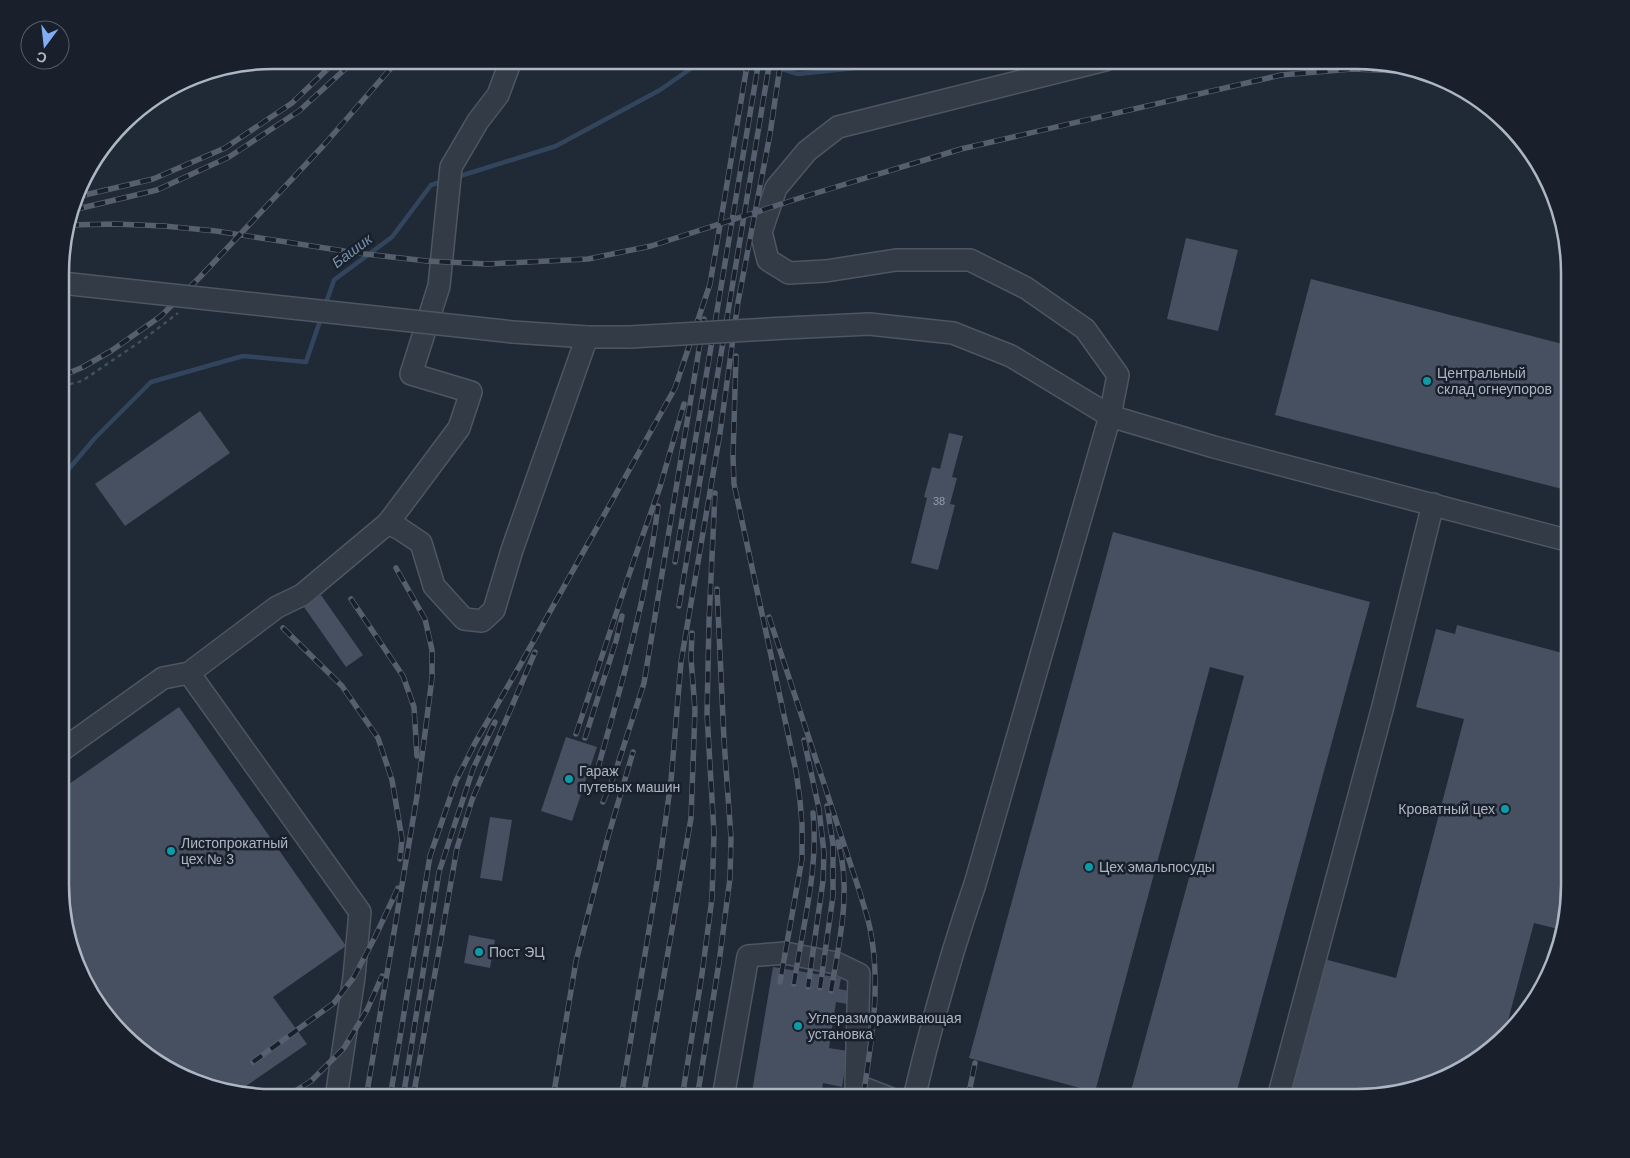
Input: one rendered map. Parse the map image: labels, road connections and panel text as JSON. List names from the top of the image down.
{
  "water": ["Башик"],
  "places": [
    "Центральный склад огнеупоров",
    "Гараж путевых машин",
    "Кроватный цех",
    "Листопрокатный цех № 3",
    "Цех эмальпосуды",
    "Поcт ЭЦ",
    "Углеразмораживающая установка"
  ],
  "house_numbers": ["38"],
  "north": "bottom"
}
